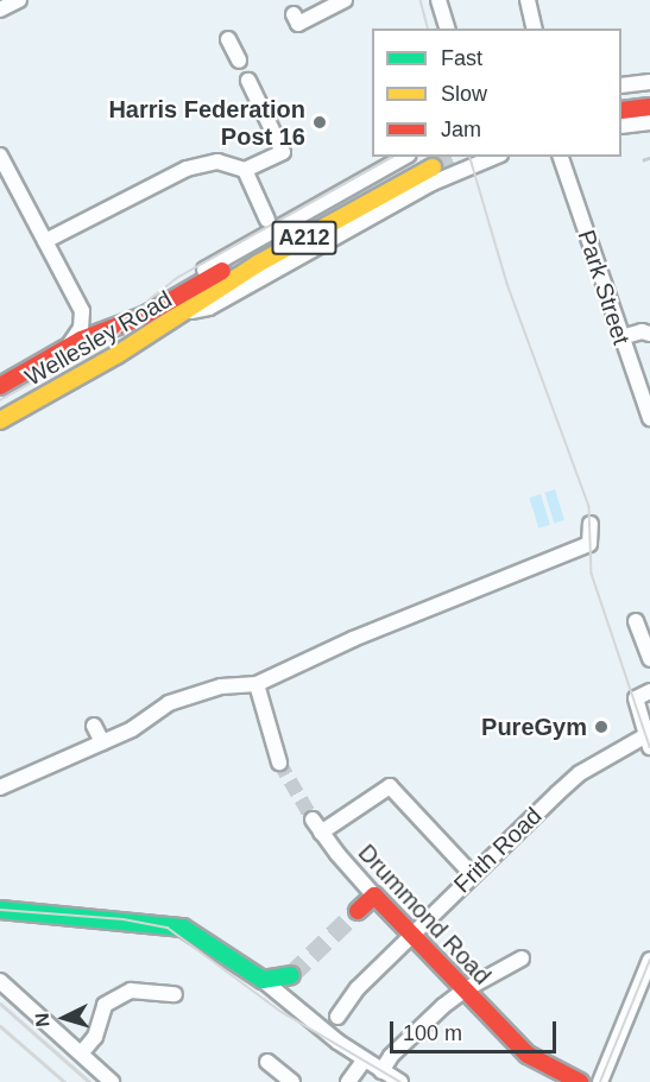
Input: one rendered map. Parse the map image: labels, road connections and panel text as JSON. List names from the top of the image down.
{
  "streets": {
    "main road": ["A212", "Wellesley Road", "Drummond Road"],
    "street": ["Park Street", "Frith Road"]
  },
  "crossings": [
    ["A212", "Wellesley Road"],
    ["Frith Road", "Drummond Road"]
  ],
  "places": ["Harris Federation Post 16", "PureGym"],
  "legend": ["Fast", "Slow", "Jam"],
  "scale_bar": "100 m",
  "north": "left"
}
